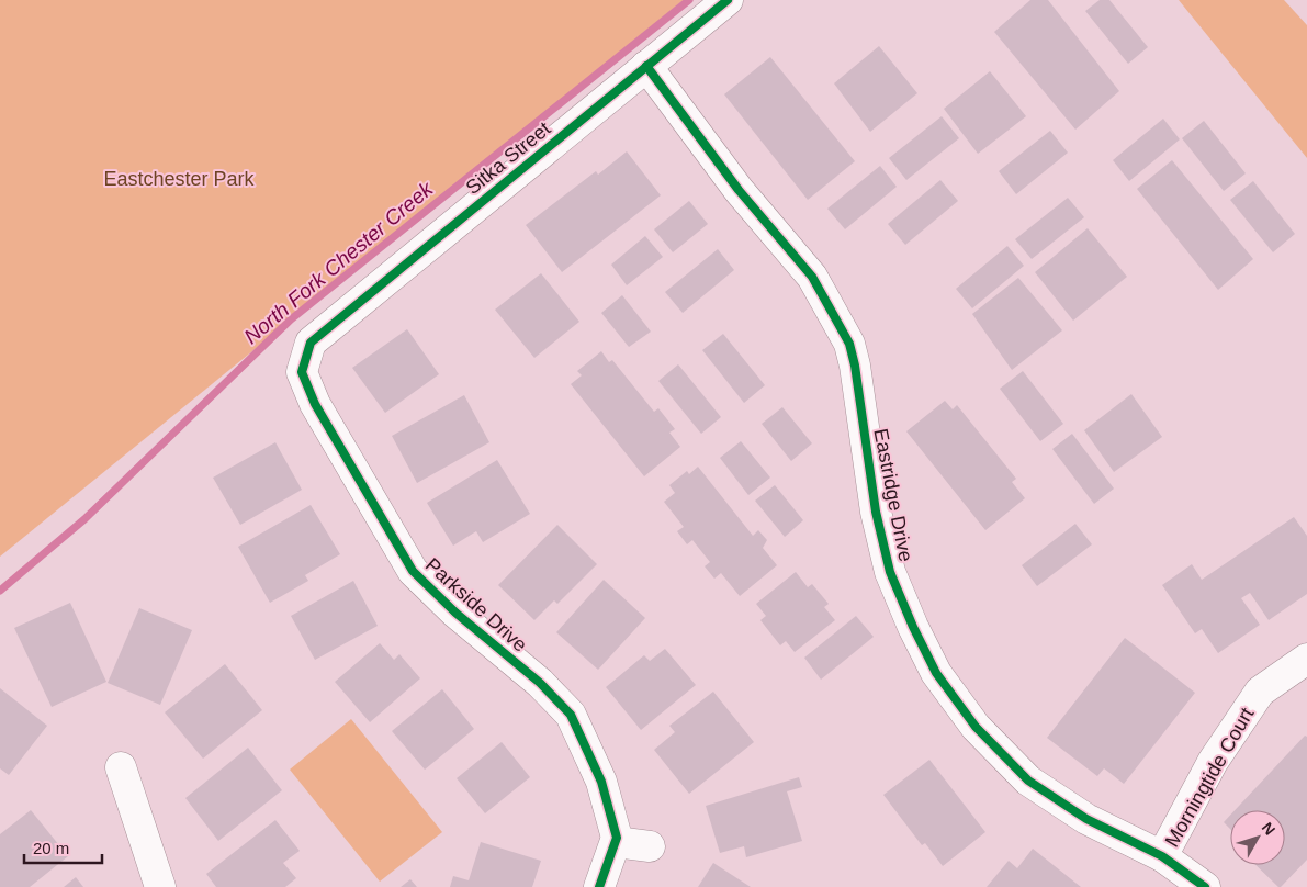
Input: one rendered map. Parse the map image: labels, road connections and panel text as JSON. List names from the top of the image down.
{
  "streets": {
    "street": [
      "Sitka Street",
      "Eastridge Drive",
      "Parkside Drive",
      "Morningtide Court"
    ]
  },
  "crossings": [
    ["Sitka Street", "Eastridge Drive"],
    ["Sitka Street", "Parkside Drive"],
    ["Eastridge Drive", "Morningtide Court"]
  ],
  "water": ["North Fork Chester Creek"],
  "parks": ["Eastchester Park"],
  "scale_bar": "20 m",
  "north": "top right"
}
